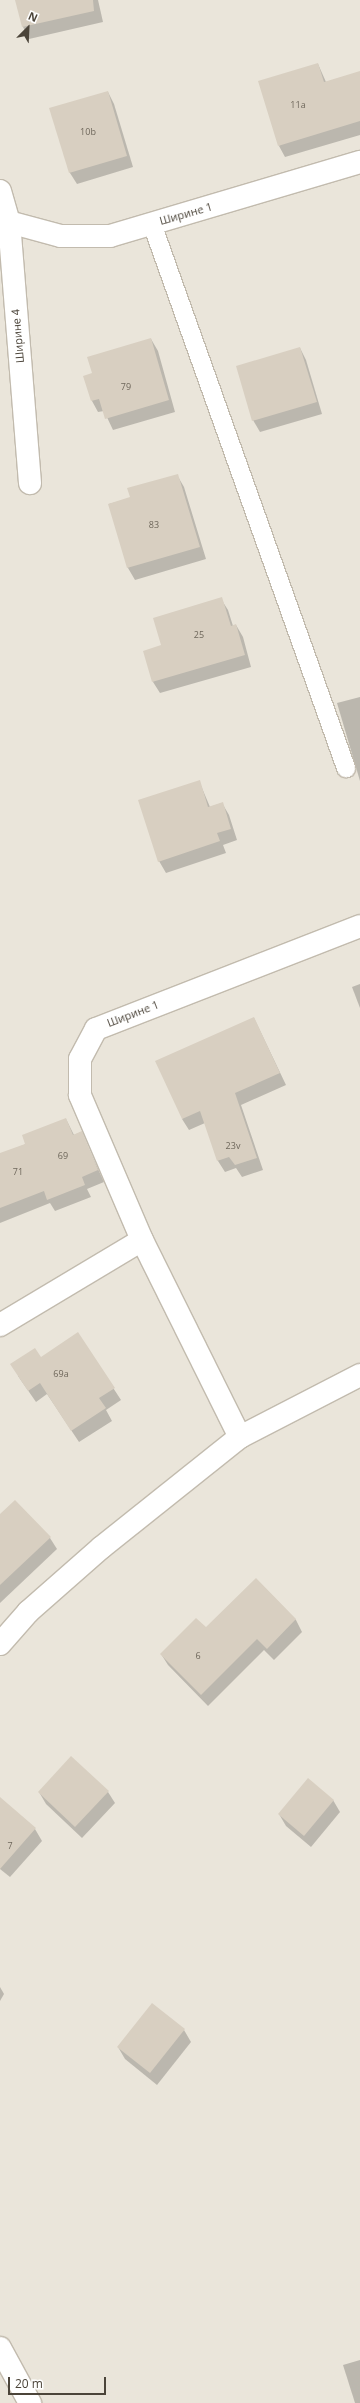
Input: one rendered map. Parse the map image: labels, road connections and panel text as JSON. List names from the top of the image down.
{
  "streets": {
    "street": ["Ширине 1", "Ширине 4"]
  },
  "crossings": [
    ["Ширине 1", "Ширине 4"]
  ],
  "house_numbers": [
    "11a",
    "10b",
    "79",
    "83",
    "25",
    "23v",
    "69",
    "71",
    "69a",
    "6",
    "7"
  ],
  "scale_bar": "20 m",
  "north": "top right"
}
